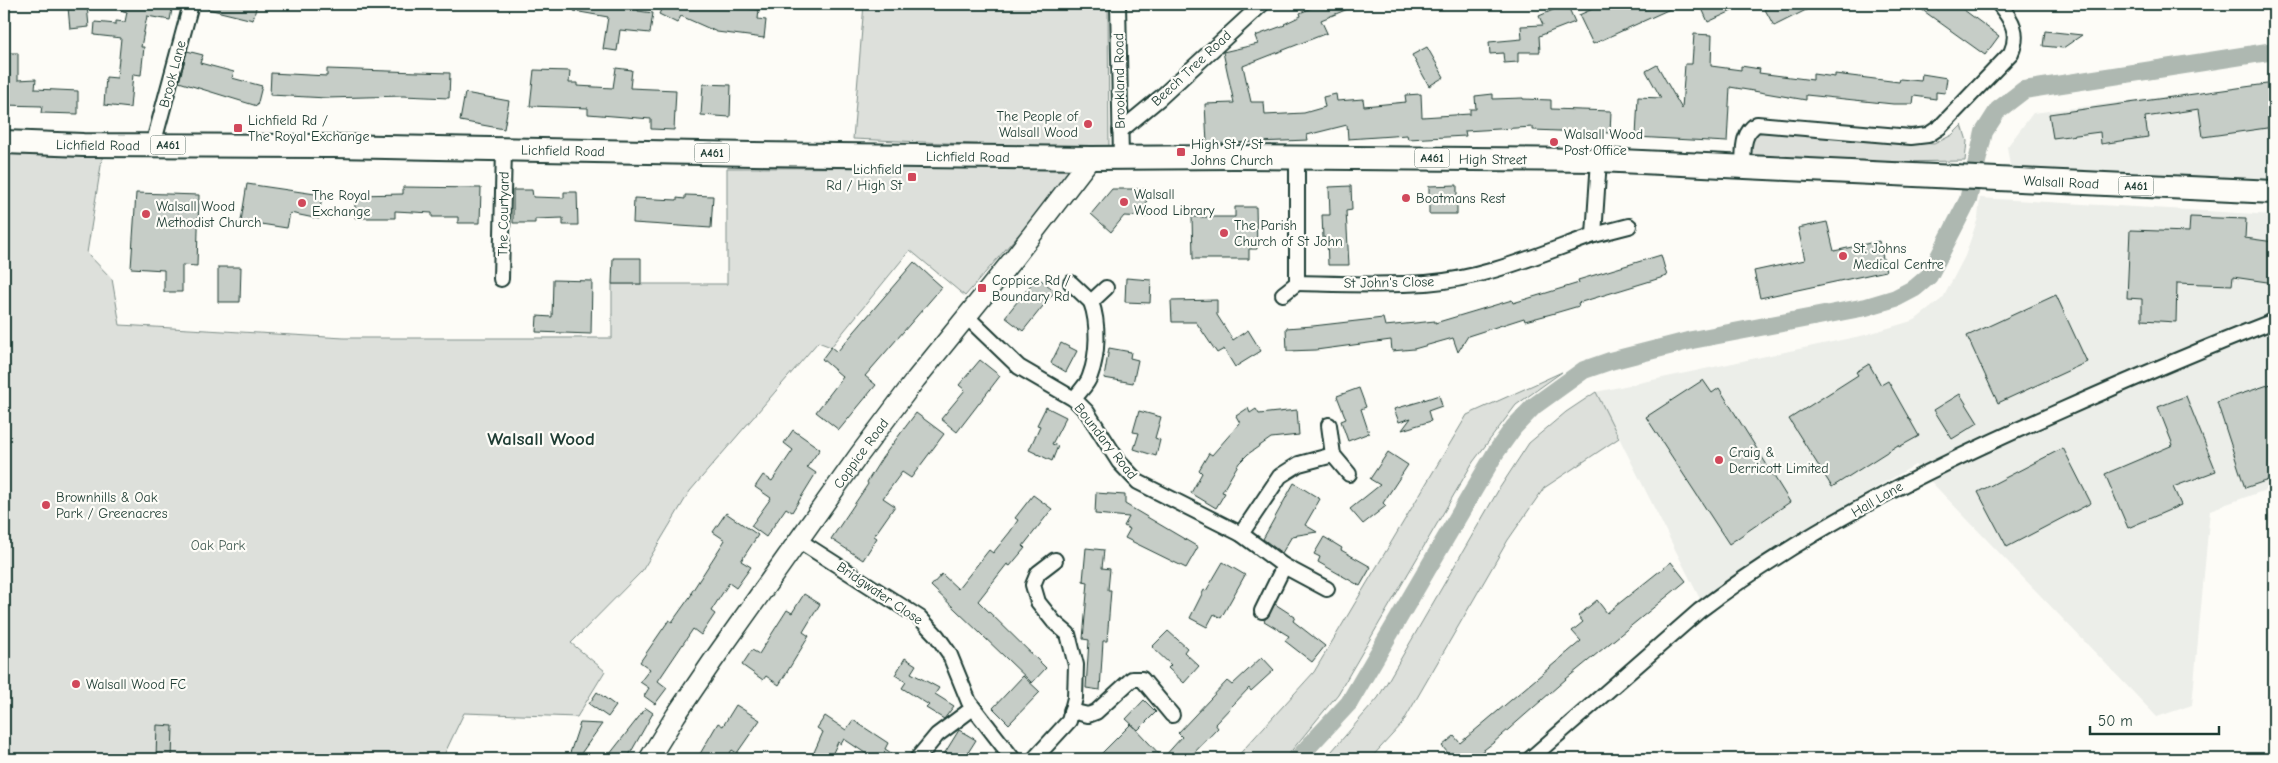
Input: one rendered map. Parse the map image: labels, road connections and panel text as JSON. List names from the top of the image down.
{
  "streets": {
    "highway": [
      "Lichfield Road",
      "A461",
      "High Street",
      "Walsall Road"
    ],
    "main road": ["Coppice Road"],
    "street": [
      "Beech Tree Road",
      "Brook Lane",
      "Brookland Road",
      "The Courtyard",
      "St John's Close",
      "Boundary Road",
      "Hall Lane",
      "Bridgwater Close"
    ]
  },
  "crossings": [
    ["Beech Tree Road", "Brookland Road"],
    ["Brook Lane", "Lichfield Road"],
    ["Brookland Road", "Lichfield Road"],
    ["Brookland Road", "High Street"],
    ["Lichfield Road", "High Street"],
    ["Lichfield Road", "The Courtyard"],
    ["Lichfield Road", "Coppice Road"],
    ["High Street", "Walsall Road"],
    ["Boundary Road", "Coppice Road"],
    ["Coppice Road", "Bridgwater Close"]
  ],
  "districts": ["Walsall Wood"],
  "parks": ["Oak Park"],
  "places": {
    "other": [
      "The People of Walsall Wood",
      "Walsall Wood Post Office",
      "Boatmans Rest",
      "Walsall Wood Library",
      "The Royal Exchange",
      "Walsall Wood Methodist Church",
      "The Parish Church of St John",
      "St. Johns Medical Centre",
      "Craig & Derricott Limited",
      "Brownhills & Oak Park / Greenacres",
      "Walsall Wood FC"
    ],
    "transit": [
      "Lichfield Rd / The Royal Exchange",
      "High St / St Johns Church",
      "Lichfield Rd / High St",
      "Coppice Rd / Boundary Rd"
    ]
  },
  "scale_bar": "50 m"
}
